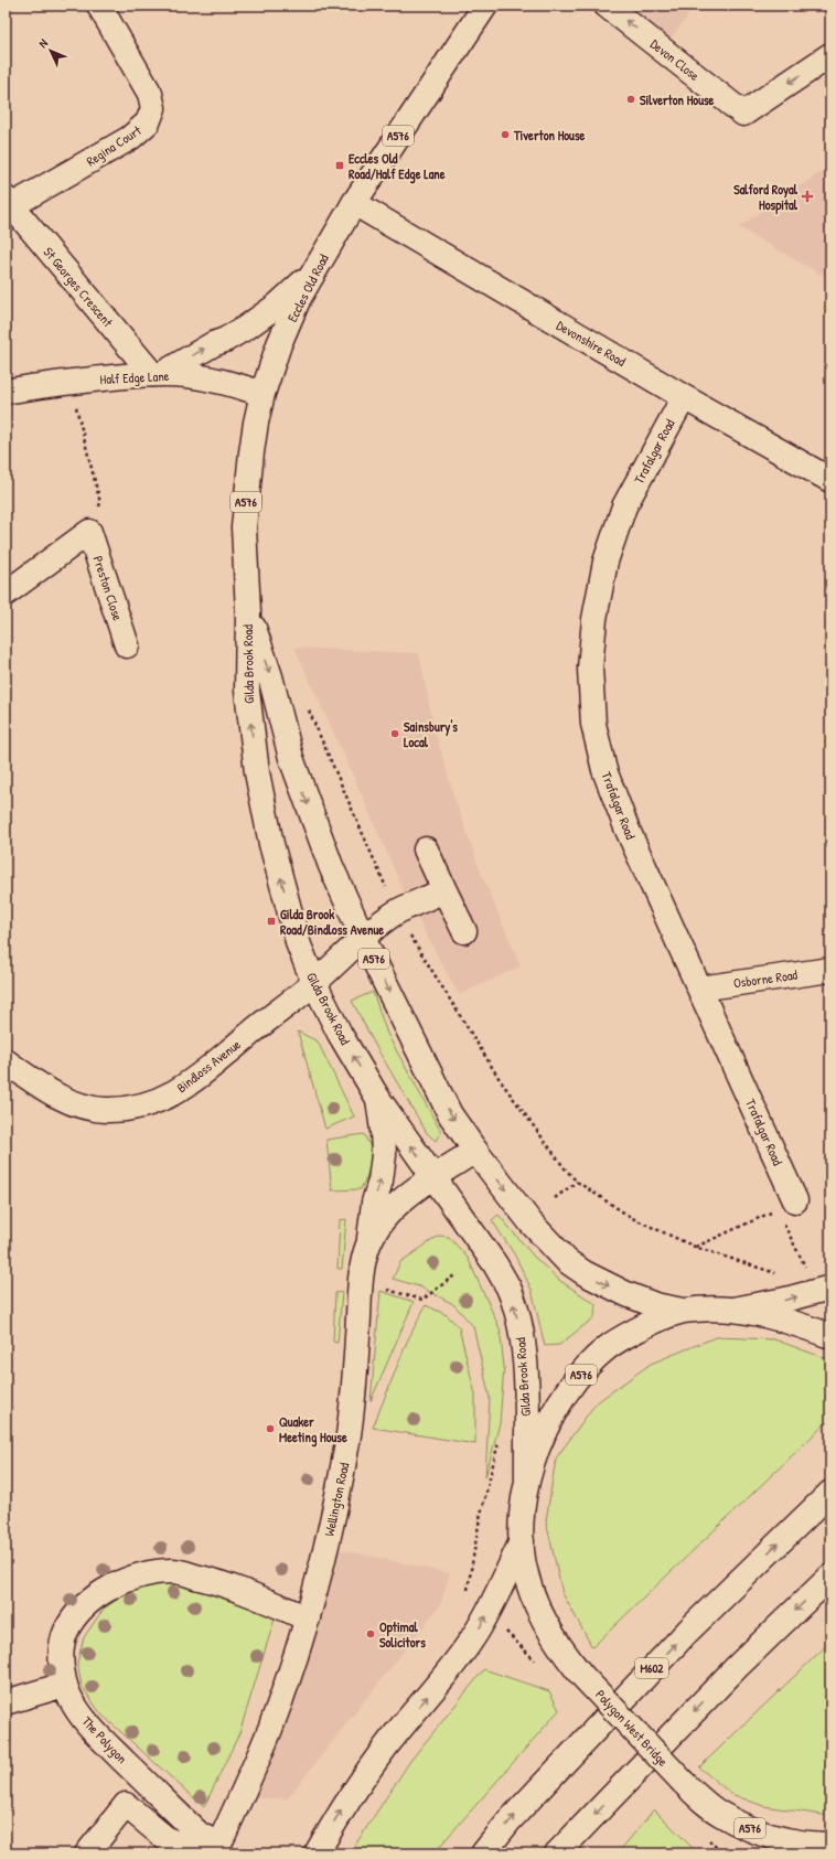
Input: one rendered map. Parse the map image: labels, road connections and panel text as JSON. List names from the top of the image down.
{
  "streets": {
    "main road": [
      "Devon Close",
      "A576",
      "Regina Court",
      "St Georges Crescent",
      "Eccles Old Road",
      "Devonshire Road",
      "Half Edge Lane",
      "Trafalgar Road",
      "Preston Close",
      "Gilda Brook Road",
      "Osborne Road",
      "Bindloss Avenue",
      "Wellington Road",
      "M602",
      "Polygon West Bridge",
      "The Polygon"
    ]
  },
  "crossings": [
    ["A576", "Gilda Brook Road"],
    ["A576", "Polygon West Bridge"],
    ["Regina Court", "St Georges Crescent"],
    ["St Georges Crescent", "Half Edge Lane"],
    ["Eccles Old Road", "Devonshire Road"],
    ["Eccles Old Road", "Half Edge Lane"],
    ["Eccles Old Road", "Gilda Brook Road"],
    ["Devonshire Road", "Trafalgar Road"],
    ["Trafalgar Road", "Osborne Road"],
    ["Gilda Brook Road", "Bindloss Avenue"],
    ["Gilda Brook Road", "Wellington Road"],
    ["Wellington Road", "The Polygon"]
  ],
  "one_way": ["Devon Close"],
  "places": {
    "other": [
      "Silverton House",
      "Tiverton House",
      "Sainsbury's Local",
      "Quaker Meeting House",
      "Optimal Solicitors"
    ],
    "transit": ["Eccles Old Road/Half Edge Lane", "Gilda Brook Road/Bindloss Avenue"],
    "health": ["Salford Royal Hospital"]
  },
  "north": "top left"
}
